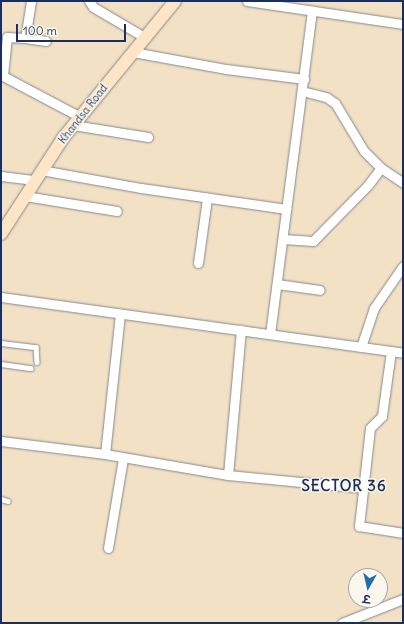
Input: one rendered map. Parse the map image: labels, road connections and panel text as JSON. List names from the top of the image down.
{
  "streets": {
    "street": ["Khandsa Road"]
  },
  "districts": ["SECTOR 36"],
  "scale_bar": "100 m",
  "north": "bottom"
}
